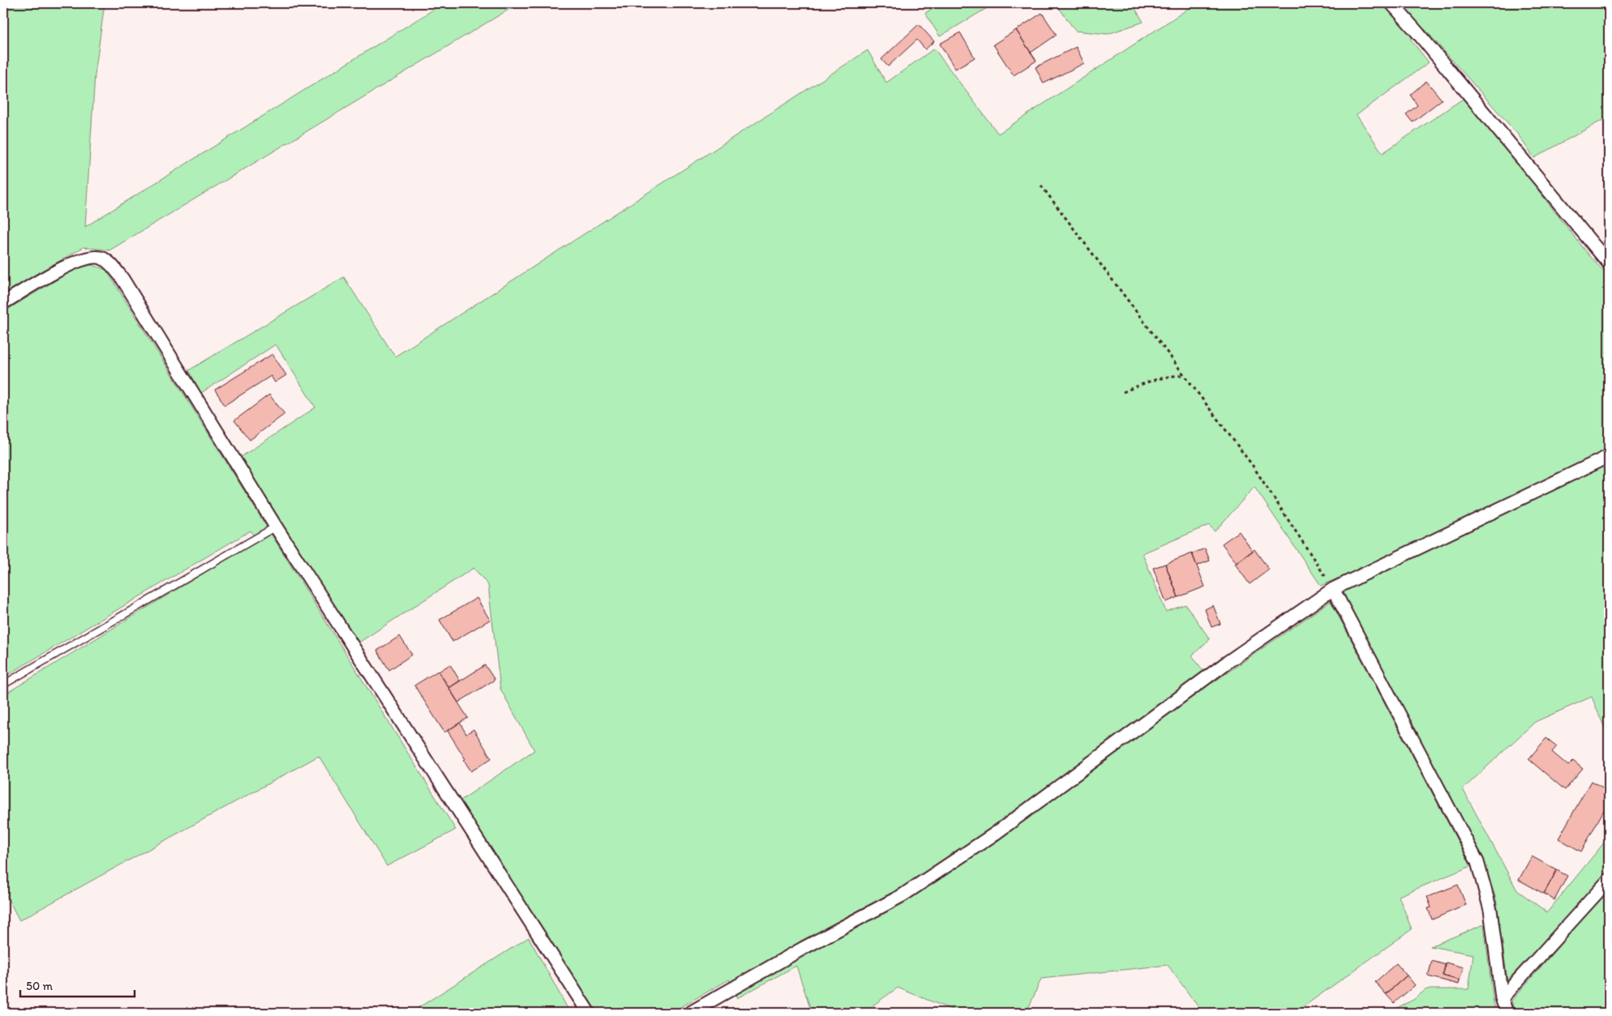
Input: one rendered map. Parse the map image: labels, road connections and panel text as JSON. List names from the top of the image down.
{
  "scale_bar": "50 m"
}
